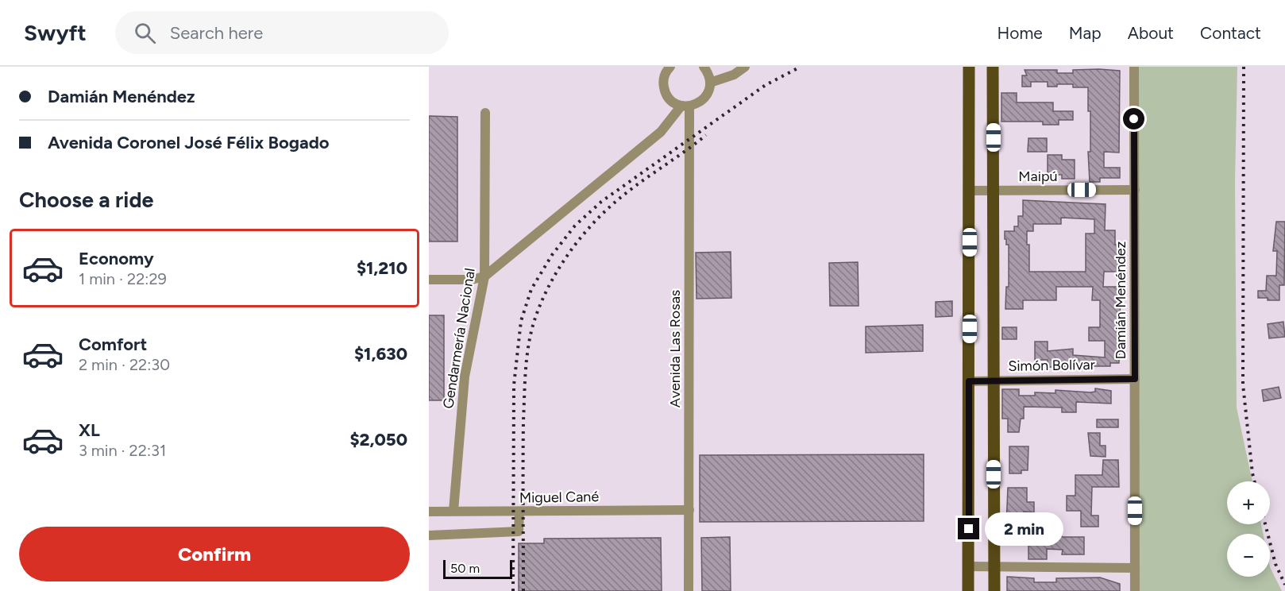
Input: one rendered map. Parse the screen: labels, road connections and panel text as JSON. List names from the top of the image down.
{
  "streets": {
    "street": [
      "Maipú",
      "Damián Menéndez",
      "Gendarmería Nacional",
      "Avenida Las Rosas",
      "Simón Bolívar",
      "Miguel Cané"
    ]
  },
  "crossings": [
    ["Maipú", "Damián Menéndez"],
    ["Damián Menéndez", "Simón Bolívar"],
    ["Gendarmería Nacional", "Miguel Cané"],
    ["Avenida Las Rosas", "Miguel Cané"]
  ],
  "scale_bar": "50 m",
  "page": {
    "header": "Swyft",
    "search": "Search here",
    "nav": [
      "Home",
      "Map",
      "About",
      "Contact"
    ],
    "banner": ["Damián Menéndez", "Avenida Coronel José Félix Bogado"],
    "heading": "Choose a ride",
    "list": [
      {
        "name": "Economy",
        "note": "1 min · 22:29",
        "value": "$1,210"
      },
      {
        "name": "Comfort",
        "note": "2 min · 22:30",
        "value": "$1,630"
      },
      {
        "name": "XL",
        "note": "3 min · 22:31",
        "value": "$2,050"
      }
    ],
    "map_buttons": ["+", "−"],
    "bubble": "2 min",
    "buttons": "Confirm",
    "scale": "50 m"
  }
}
